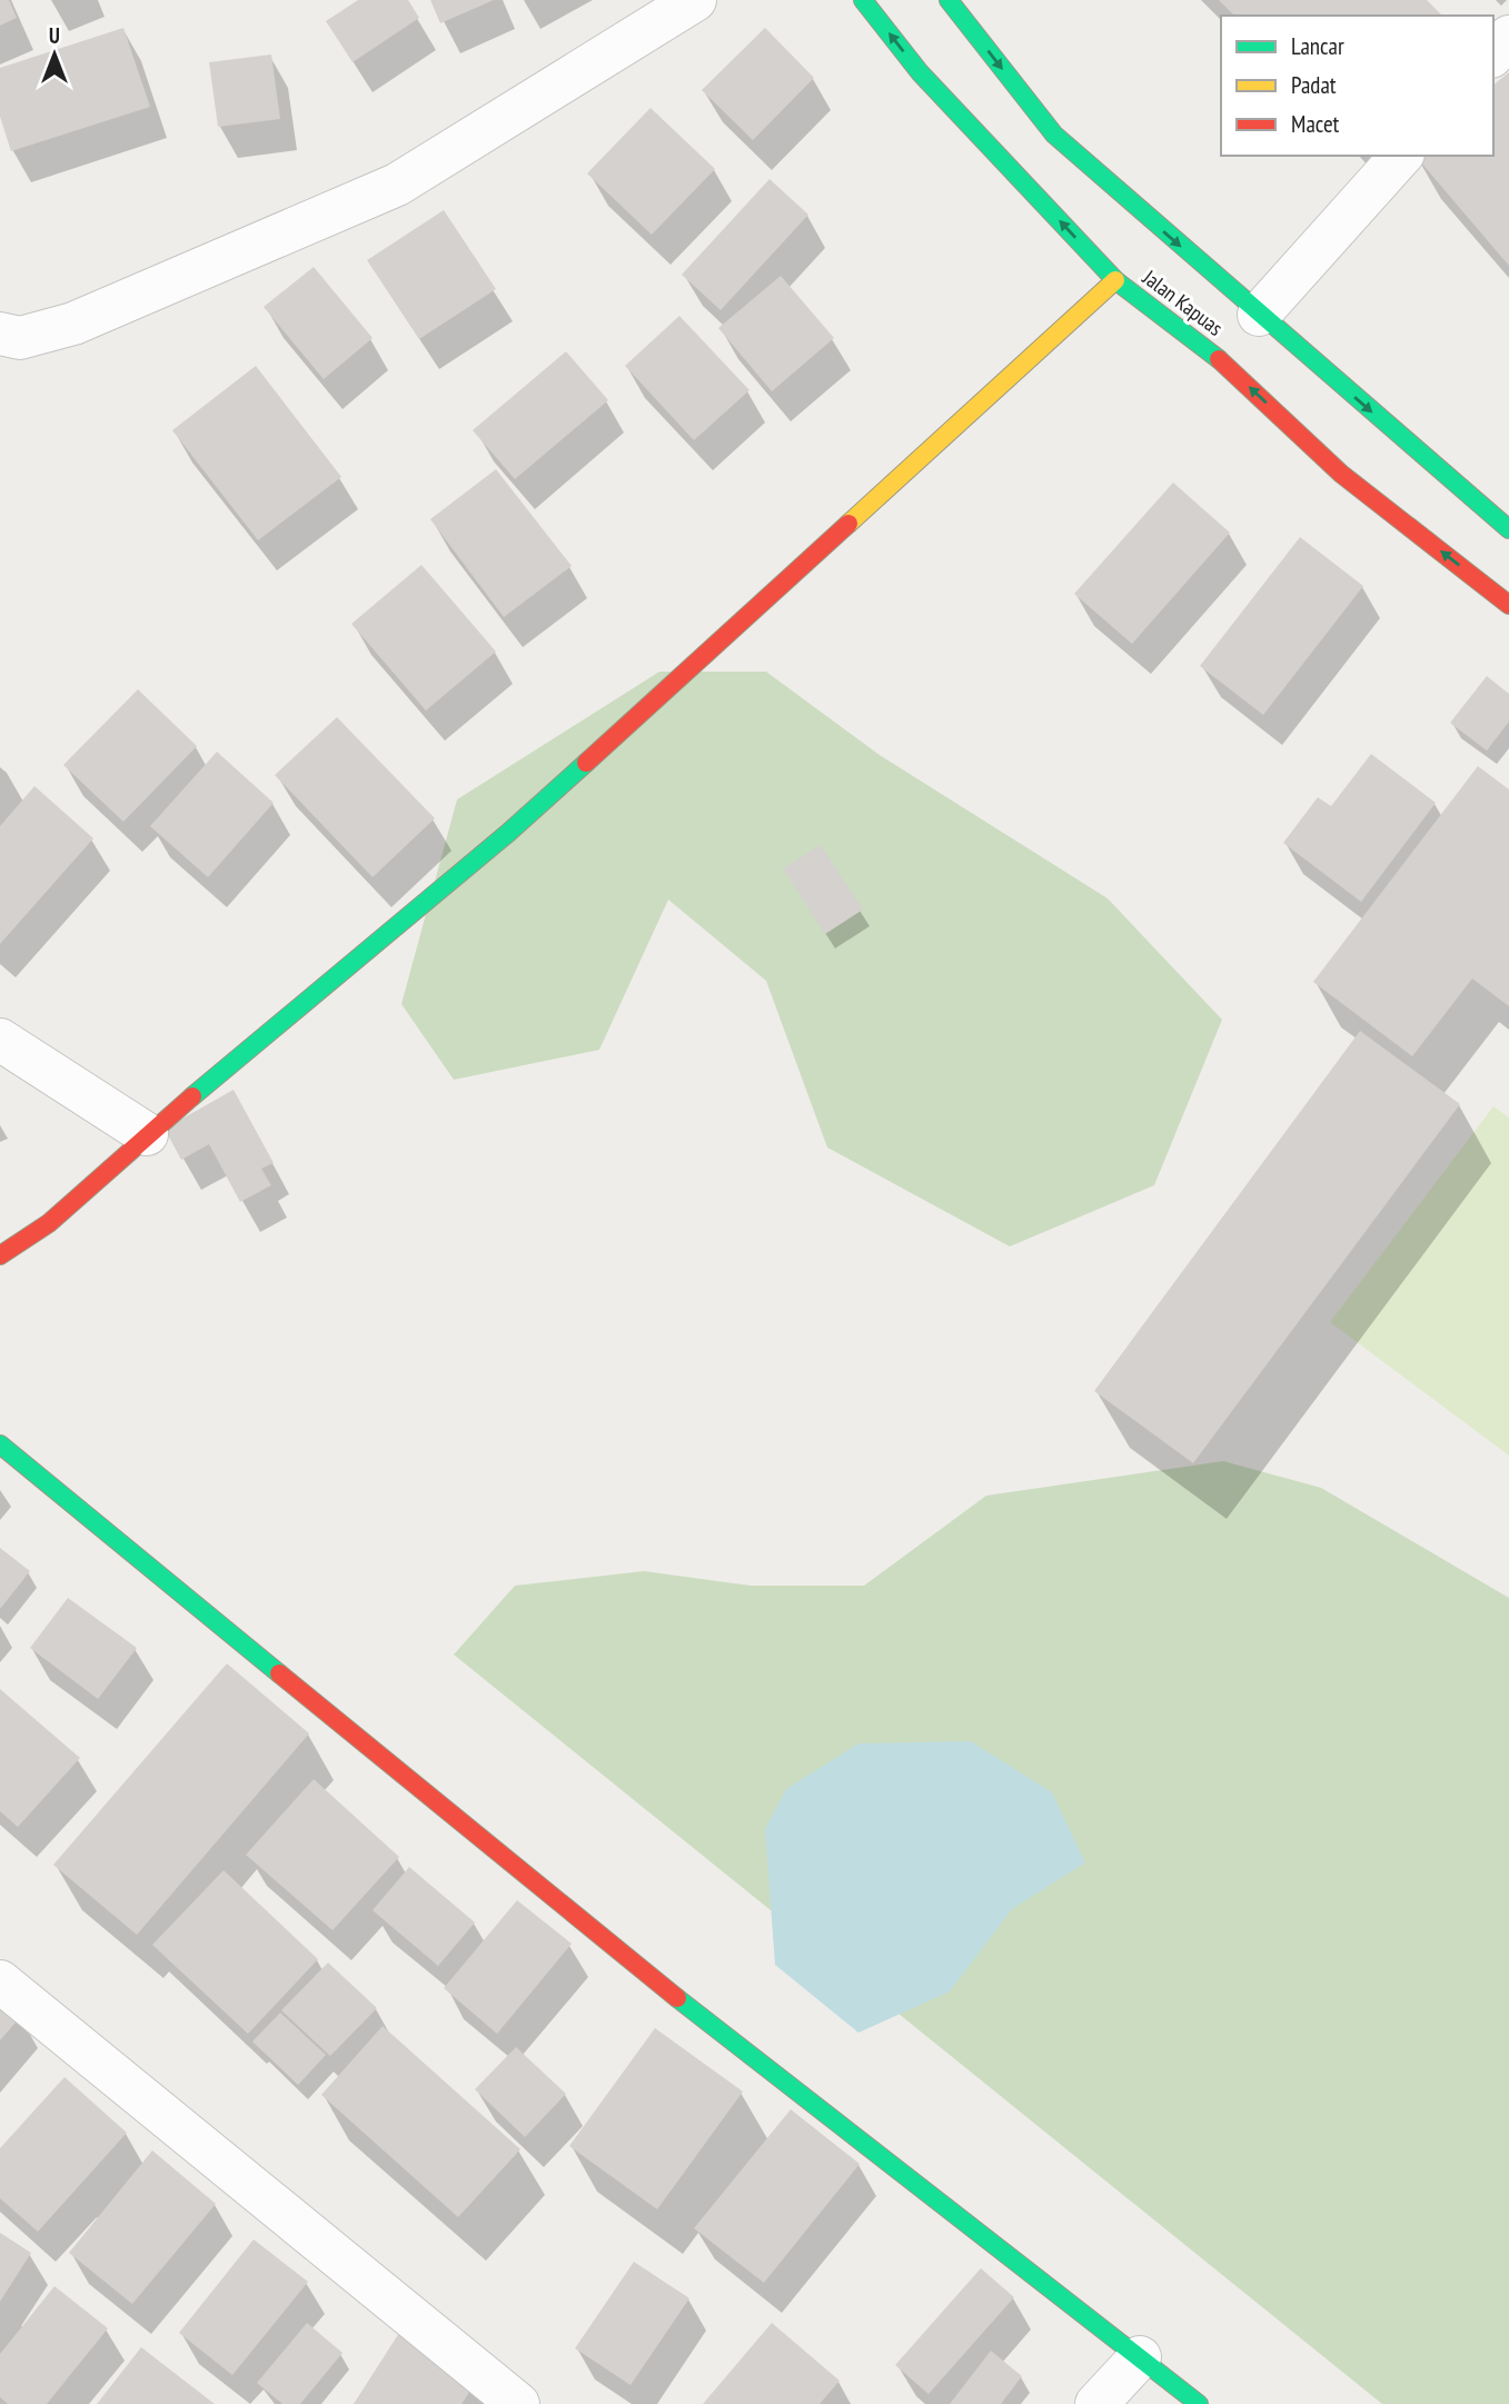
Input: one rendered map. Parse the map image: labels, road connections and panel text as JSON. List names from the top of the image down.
{
  "streets": {
    "street": ["Jalan Kapuas"]
  },
  "legend": ["Lancar", "Padat", "Macet"],
  "north": "top"
}
